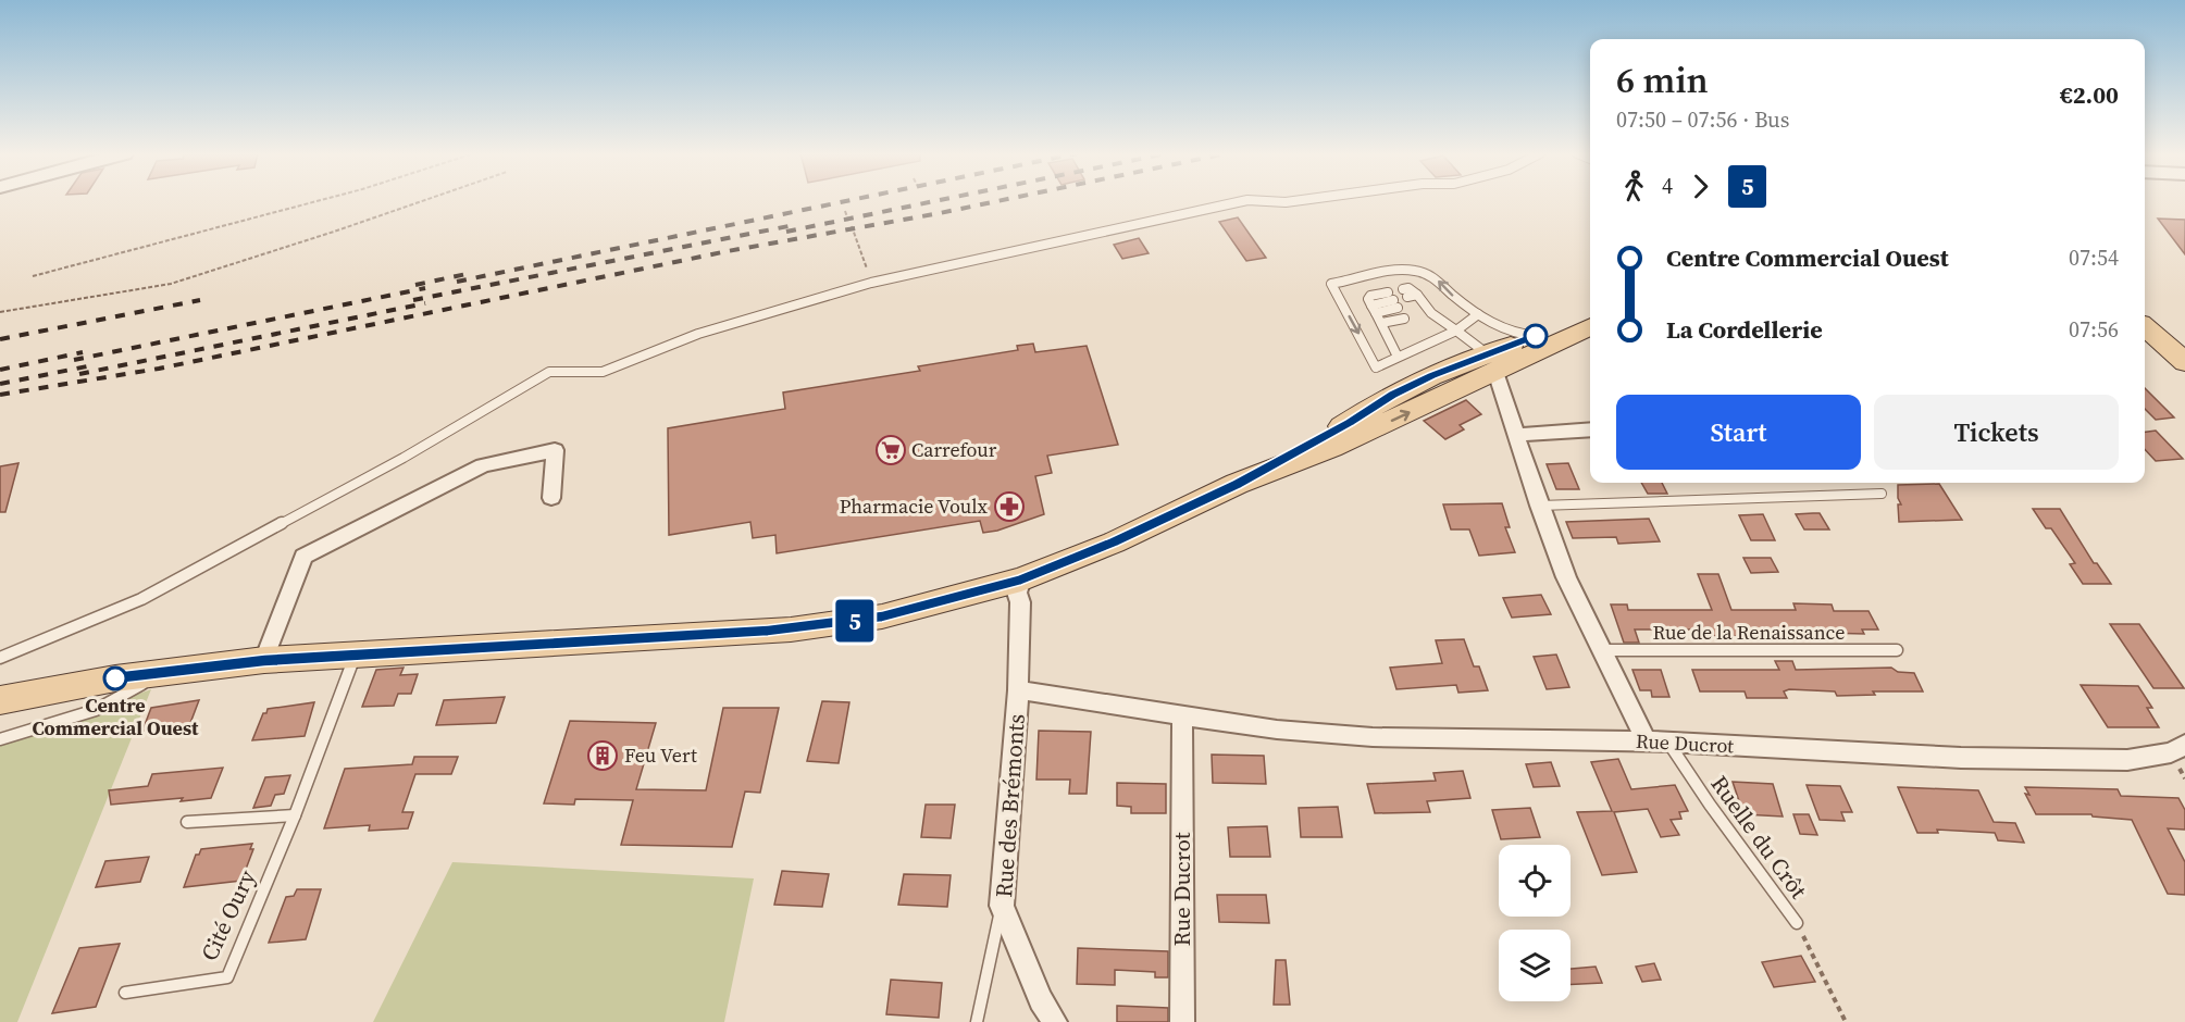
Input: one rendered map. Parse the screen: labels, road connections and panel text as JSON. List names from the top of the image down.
{
  "streets": {
    "street": ["Rue Ducrot", "Rue des Brémonts"],
    "lane": ["Rue de la Renaissance", "Ruelle du Crôt", "Cité Oury"]
  },
  "crossings": [
    ["Rue Ducrot", "Rue des Brémonts"],
    ["Rue Ducrot", "Ruelle du Crôt"]
  ],
  "places": {
    "supermarket": ["Carrefour"],
    "pharmacy": ["Pharmacie Voulx"],
    "other": ["Centre Commercial Ouest"],
    "building": ["Feu Vert"]
  },
  "lines": ["bus line 5"],
  "page": {
    "on_map": "5",
    "heading": ["6 min", "07:50 – 07:56 · Bus", "€2.00"],
    "legs": ["4", "5"],
    "list": [
      {
        "name": "Centre Commercial Ouest",
        "value": "07:54"
      },
      {
        "name": "La Cordellerie",
        "value": "07:56"
      }
    ],
    "buttons": ["Start", "Tickets"]
  }
}
